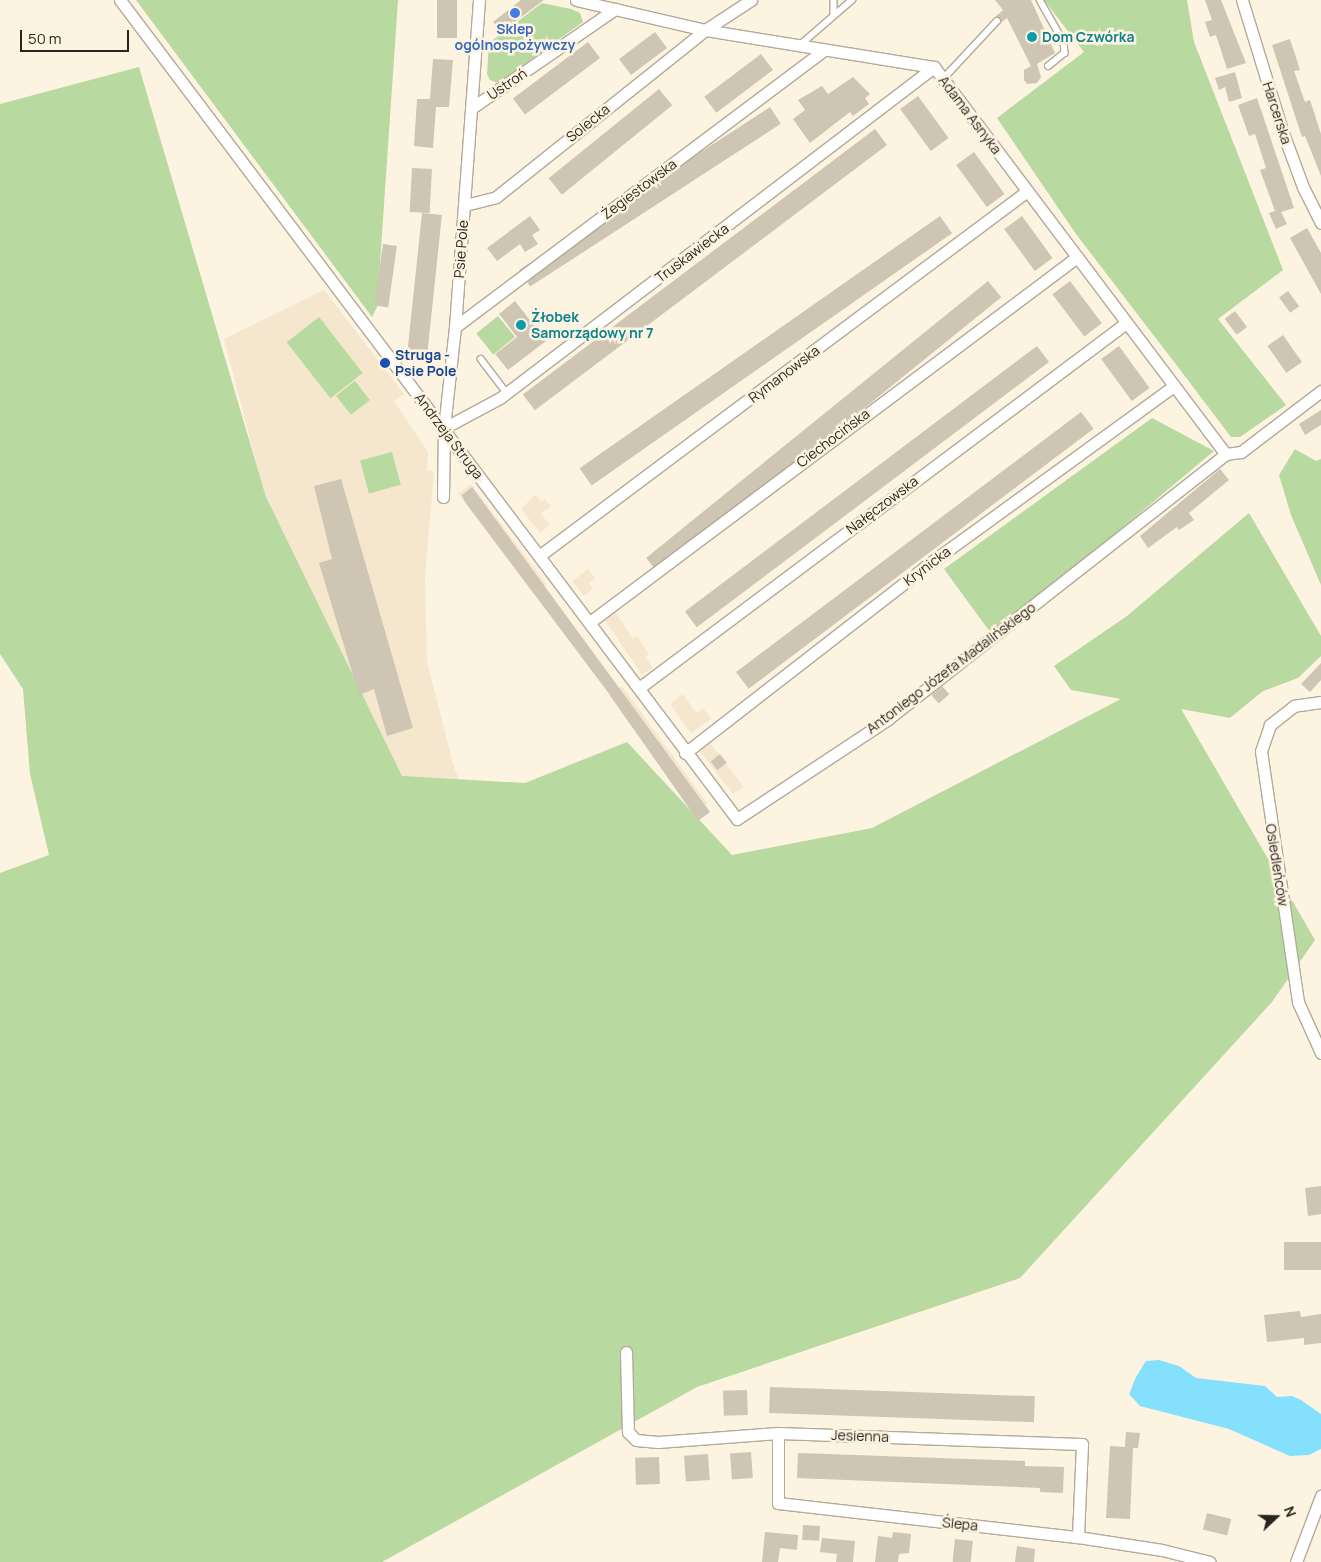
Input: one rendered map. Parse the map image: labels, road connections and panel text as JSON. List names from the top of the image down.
{
  "streets": {
    "street": [
      "Ustroń",
      "Harcerska",
      "Adama Asnyka",
      "Solecka",
      "Żegiestowska",
      "Psie Pole",
      "Truskawiecka",
      "Rymanowska",
      "Andrzeja Struga",
      "Ciechocińska",
      "Nałęczowska",
      "Krynicka",
      "Antoniego Józefa Madalińskiego",
      "Osiedleńców",
      "Jesienna",
      "Ślepa"
    ]
  },
  "crossings": [
    ["Ustroń", "Adama Asnyka"],
    ["Ustroń", "Psie Pole"],
    ["Adama Asnyka", "Solecka"],
    ["Adama Asnyka", "Żegiestowska"],
    ["Adama Asnyka", "Truskawiecka"],
    ["Adama Asnyka", "Rymanowska"],
    ["Adama Asnyka", "Ciechocińska"],
    ["Adama Asnyka", "Nałęczowska"],
    ["Adama Asnyka", "Krynicka"],
    ["Adama Asnyka", "Antoniego Józefa Madalińskiego"],
    ["Solecka", "Psie Pole"],
    ["Żegiestowska", "Psie Pole"],
    ["Psie Pole", "Truskawiecka"],
    ["Psie Pole", "Andrzeja Struga"],
    ["Truskawiecka", "Andrzeja Struga"],
    ["Rymanowska", "Andrzeja Struga"],
    ["Andrzeja Struga", "Ciechocińska"],
    ["Andrzeja Struga", "Nałęczowska"],
    ["Andrzeja Struga", "Krynicka"],
    ["Andrzeja Struga", "Antoniego Józefa Madalińskiego"],
    ["Krynicka", "Antoniego Józefa Madalińskiego"],
    ["Jesienna", "Ślepa"]
  ],
  "places": [
    "Sklep ogólnospożywczy",
    "Dom Czwórka",
    "Żłobek Samorządowy nr 7",
    "Struga - Psie Pole"
  ],
  "scale_bar": "50 m",
  "north": "right"
}
